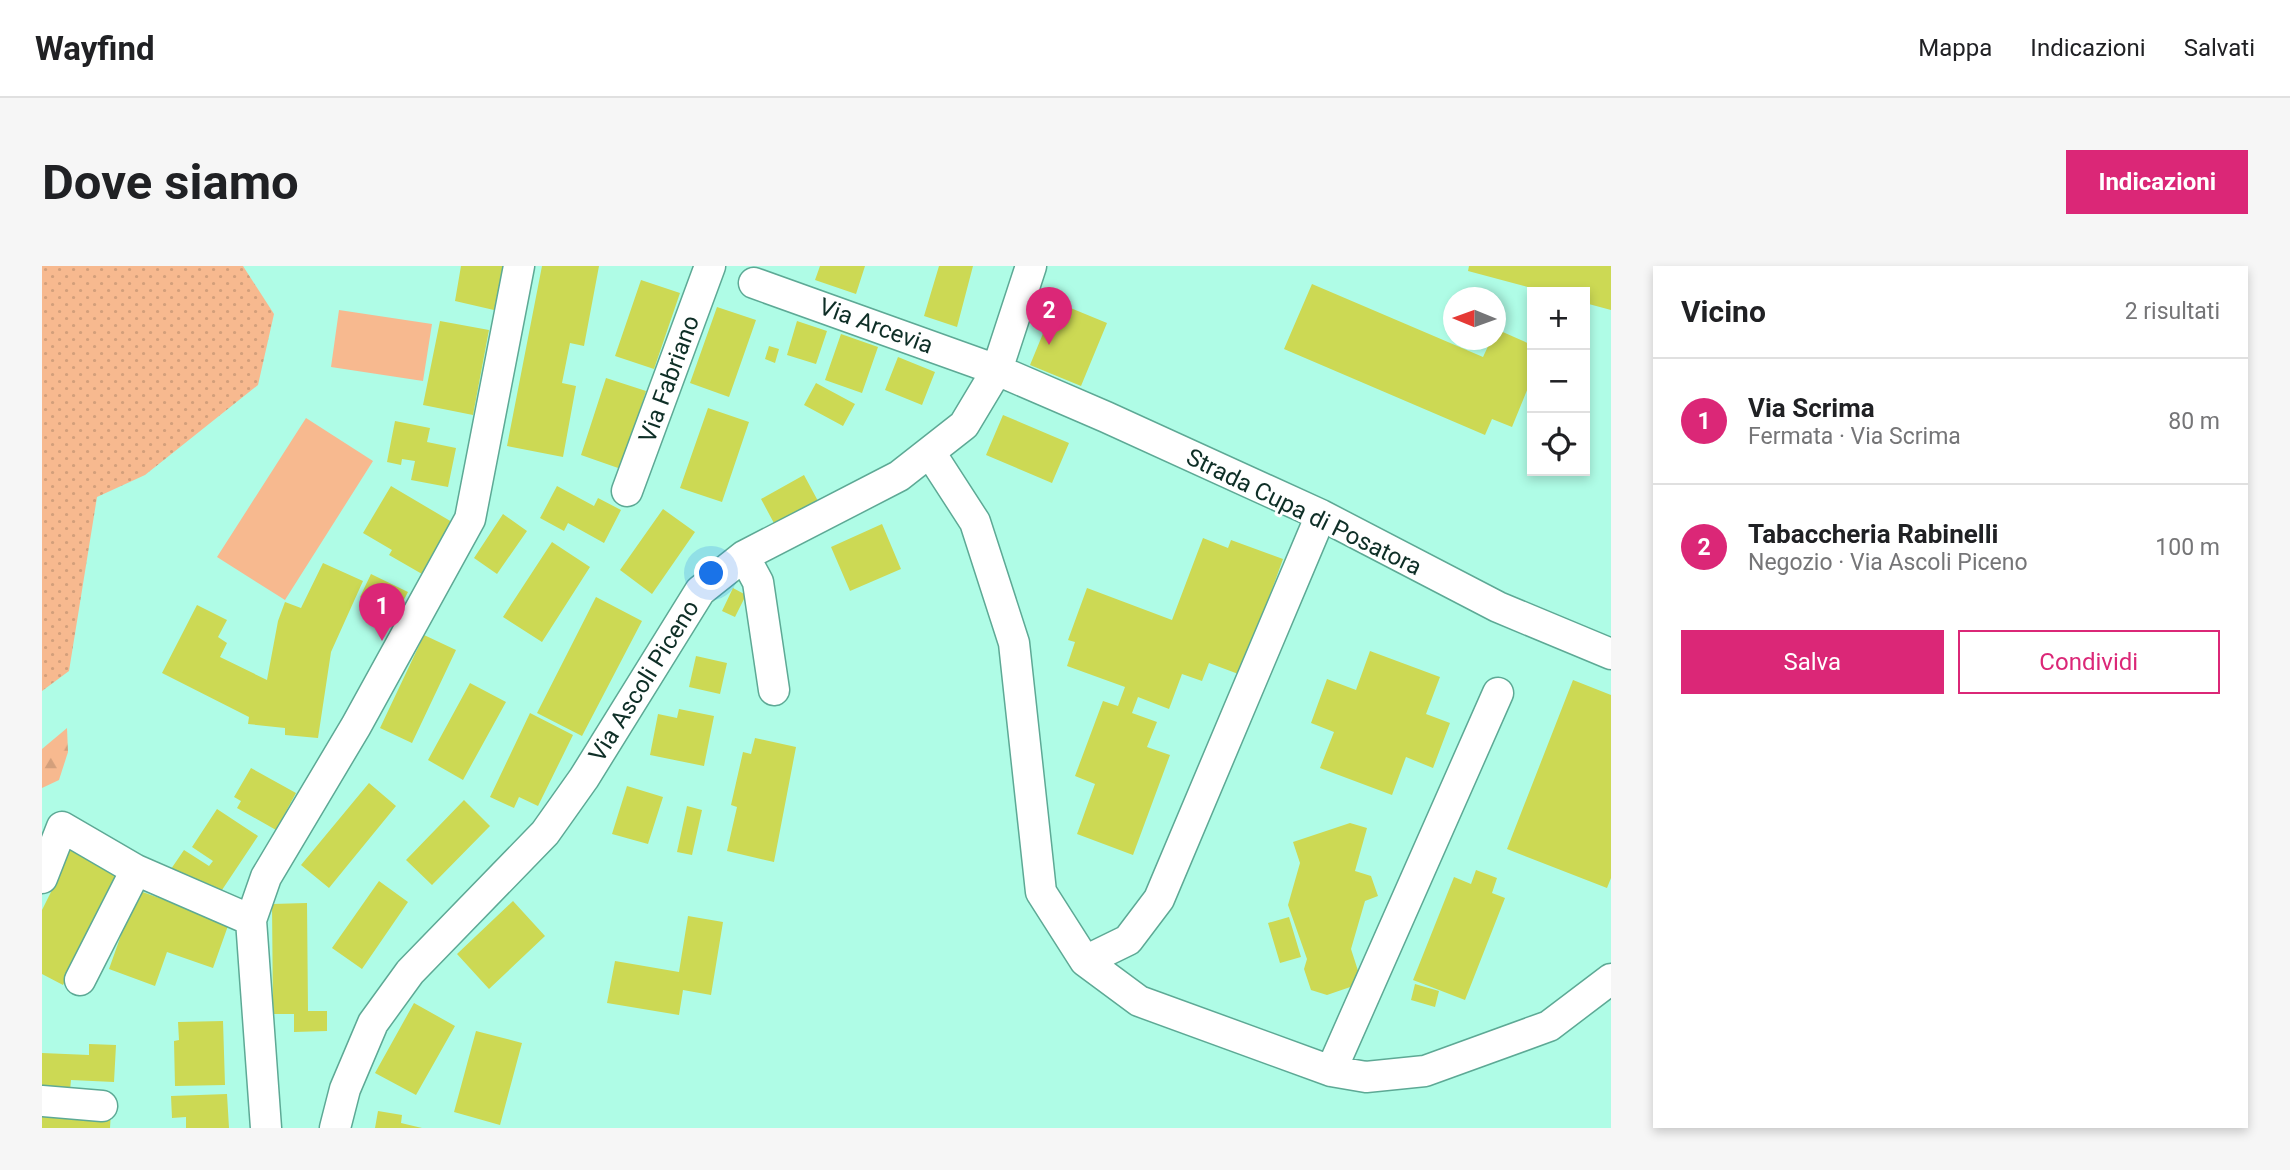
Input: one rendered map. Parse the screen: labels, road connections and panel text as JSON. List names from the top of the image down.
{
  "streets": {
    "street": [
      "Via Arcevia",
      "Via Fabriano",
      "Strada Cupa di Posatora",
      "Via Ascoli Piceno"
    ]
  },
  "crossings": [
    ["Via Arcevia", "Strada Cupa di Posatora"],
    ["Via Arcevia", "Via Ascoli Piceno"],
    ["Strada Cupa di Posatora", "Via Ascoli Piceno"]
  ],
  "north": "left",
  "page": {
    "header": "Wayfind",
    "nav": ["Mappa", "Indicazioni", "Salvati"],
    "buttons": [
      "Indicazioni",
      ["Salva", "Condividi"]
    ],
    "title": "Dove siamo",
    "heading": ["Vicino", "2 risultati"],
    "map_buttons": ["+", "−"],
    "pins": ["2", "1"],
    "list": [
      {
        "mark": "1",
        "name": "Via Scrima",
        "note": "Fermata · Via Scrima",
        "value": "80 m"
      },
      {
        "mark": "2",
        "name": "Tabaccheria Rabinelli",
        "note": "Negozio · Via Ascoli Piceno",
        "value": "100 m"
      }
    ]
  }
}
